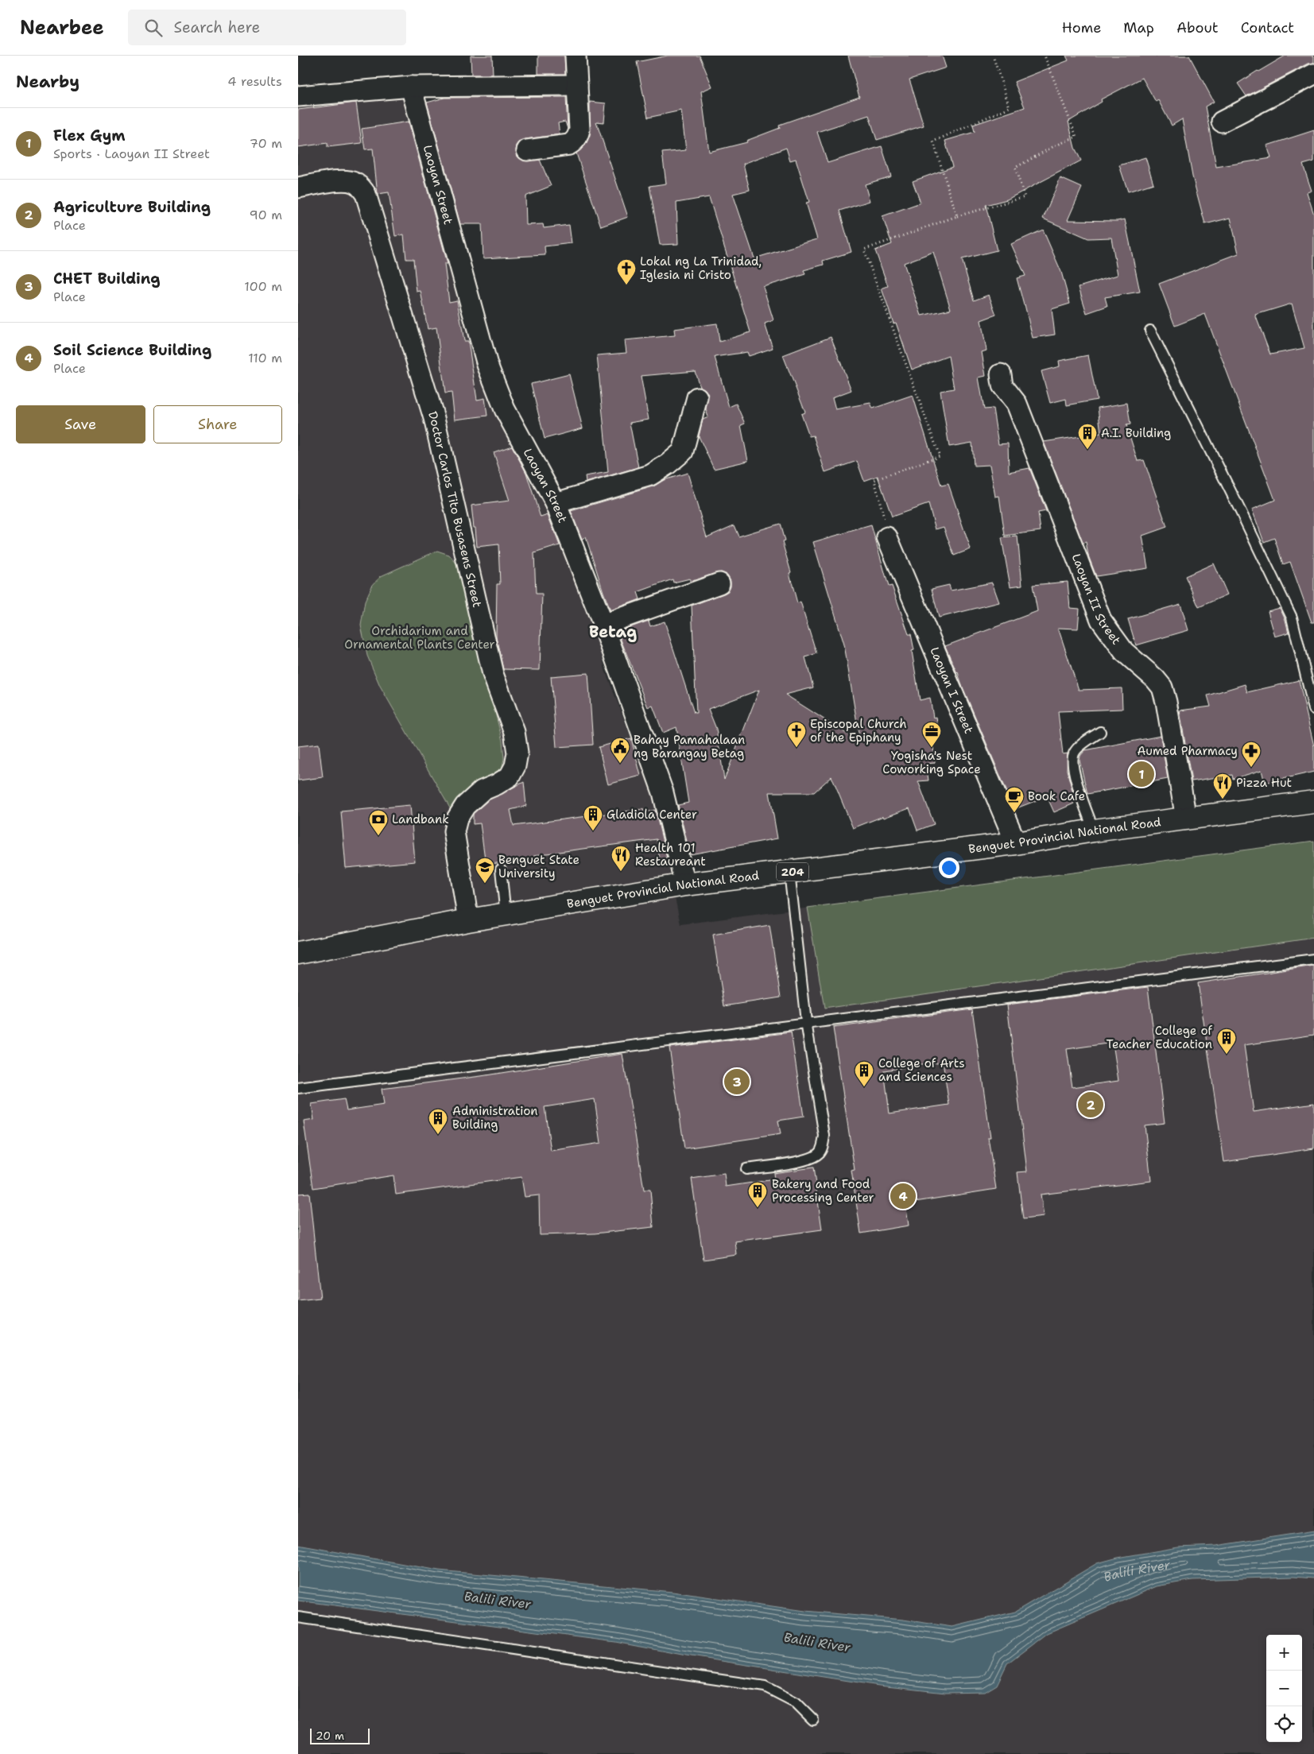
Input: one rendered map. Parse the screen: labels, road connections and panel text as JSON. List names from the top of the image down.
{
  "streets": {
    "highway": ["Benguet Provincial National Road", "204"],
    "street": [
      "Laoyan Street",
      "Doctor Carlos Tito Busasens Street",
      "Laoyan II Street",
      "Laoyan I Street"
    ]
  },
  "crossings": [
    ["Laoyan Street", "Benguet Provincial National Road"],
    ["Doctor Carlos Tito Busasens Street", "Benguet Provincial National Road"],
    ["Laoyan II Street", "Benguet Provincial National Road"],
    ["Laoyan I Street", "Benguet Provincial National Road"]
  ],
  "districts": ["Betag"],
  "water": ["Balili River"],
  "parks": ["Orchidarium and Ornamental Plants Center"],
  "places": {
    "church": ["Lokal ng La Trinidad, Iglesia ni Cristo", "Episcopal Church of the Epiphany"],
    "building": [
      "A.I. Building",
      "Gladiola Center",
      "College of Teacher Education",
      "College of Arts and Sciences",
      "Administration Building",
      "Bakery and Food Processing Center"
    ],
    "office": ["Yogisha's Nest Coworking Space"],
    "public building": ["Bahay Pamahalaan ng Barangay Betag"],
    "pharmacy": ["Aumed Pharmacy"],
    "restaurant": ["Pizza Hut", "Health 101 Restaureant"],
    "cafe": ["Book Cafe"],
    "bank": ["Landbank"],
    "school or university": ["Benguet State University"]
  },
  "scale_bar": "20 m",
  "page": {
    "header": "Nearbee",
    "search": "Search here",
    "nav": [
      "Home",
      "Map",
      "About",
      "Contact"
    ],
    "heading": ["Nearby", "4 results"],
    "list": [
      {
        "mark": "1",
        "name": "Flex Gym",
        "note": "Sports · Laoyan II Street",
        "value": "70 m"
      },
      {
        "mark": "2",
        "name": "Agriculture Building",
        "note": "Place",
        "value": "90 m"
      },
      {
        "mark": "3",
        "name": "CHET Building",
        "note": "Place",
        "value": "100 m"
      },
      {
        "mark": "4",
        "name": "Soil Science Building",
        "note": "Place",
        "value": "110 m"
      }
    ],
    "buttons": ["Save", "Share"],
    "pins": [
      "1",
      "3",
      "2",
      "4"
    ],
    "map_buttons": ["+", "−"],
    "scale": "20 m"
  }
}
